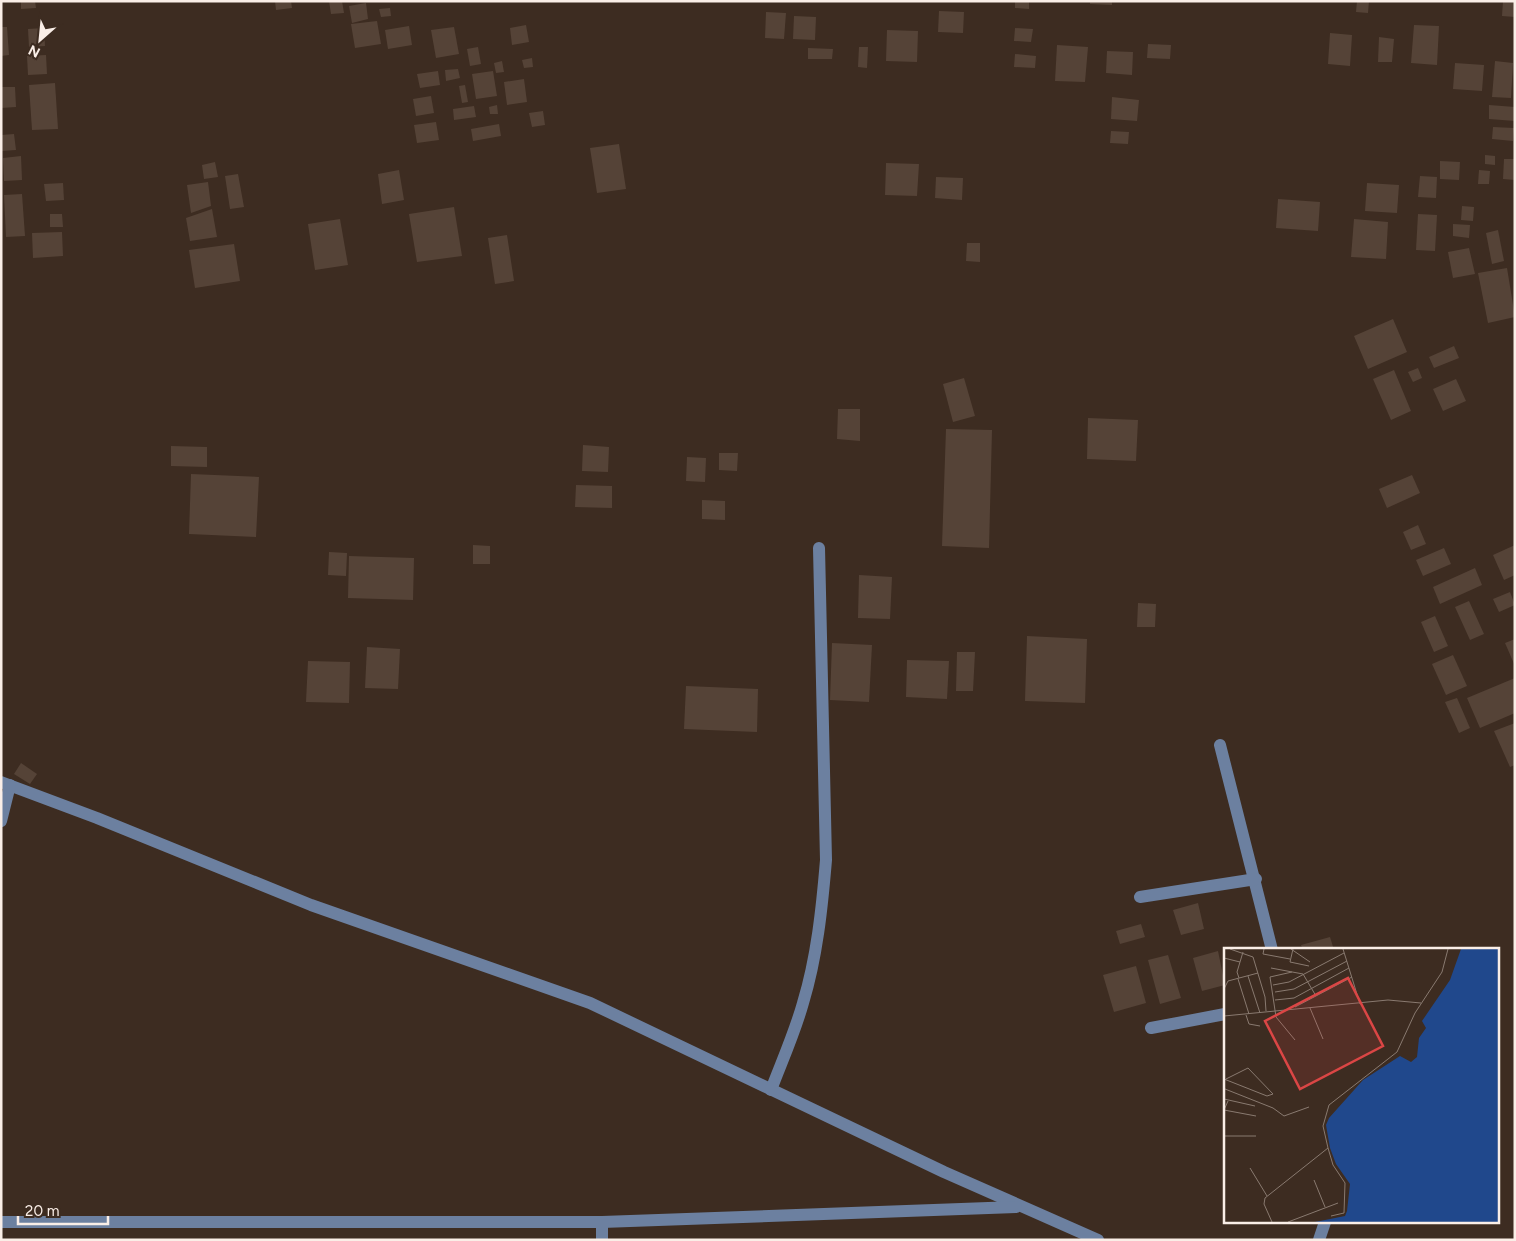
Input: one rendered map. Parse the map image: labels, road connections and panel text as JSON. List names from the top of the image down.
{
  "scale_bar": "20 m",
  "north": "bottom left"
}
